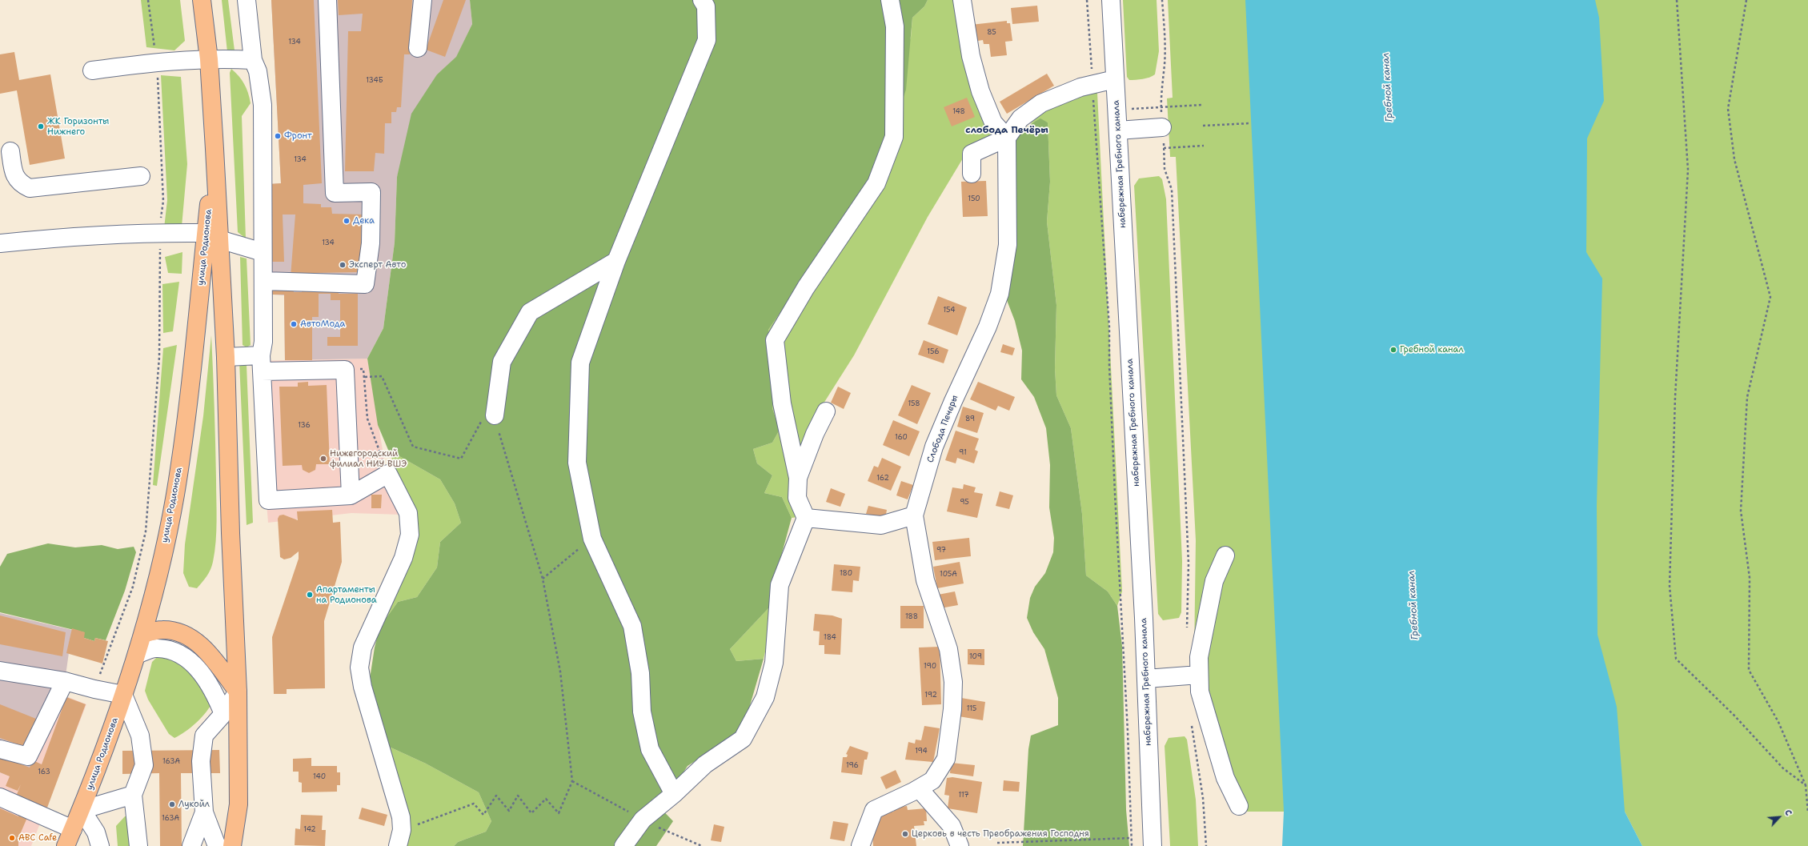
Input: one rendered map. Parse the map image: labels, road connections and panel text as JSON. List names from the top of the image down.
{
  "streets": {
    "main road": ["улица Родионова"],
    "street": ["набережная Гребного канала", "Слобода Печеры"]
  },
  "districts": ["слобода Печёры"],
  "water": ["Гребной канал"],
  "places": [
    "ЖК Горизонты Нижнего",
    "Фронт",
    "Дека",
    "Эксперт Авто",
    "АвтоМода",
    "Гребной канал",
    "Нижегородский филиал НИУ ВШЭ",
    "Апартаменты на Родионова",
    "Лукойл",
    "Церковь в честь Преображения Господня",
    "АВС Cafe"
  ],
  "house_numbers": [
    "85",
    "134",
    "134Б",
    "148",
    "134",
    "150",
    "134",
    "154",
    "156",
    "158",
    "89",
    "136",
    "160",
    "91",
    "162",
    "95",
    "97",
    "180",
    "105А",
    "188",
    "184",
    "109",
    "190",
    "192",
    "115",
    "194",
    "163А",
    "196",
    "163",
    "140",
    "117",
    "163А",
    "142"
  ],
  "north": "top right"
}
